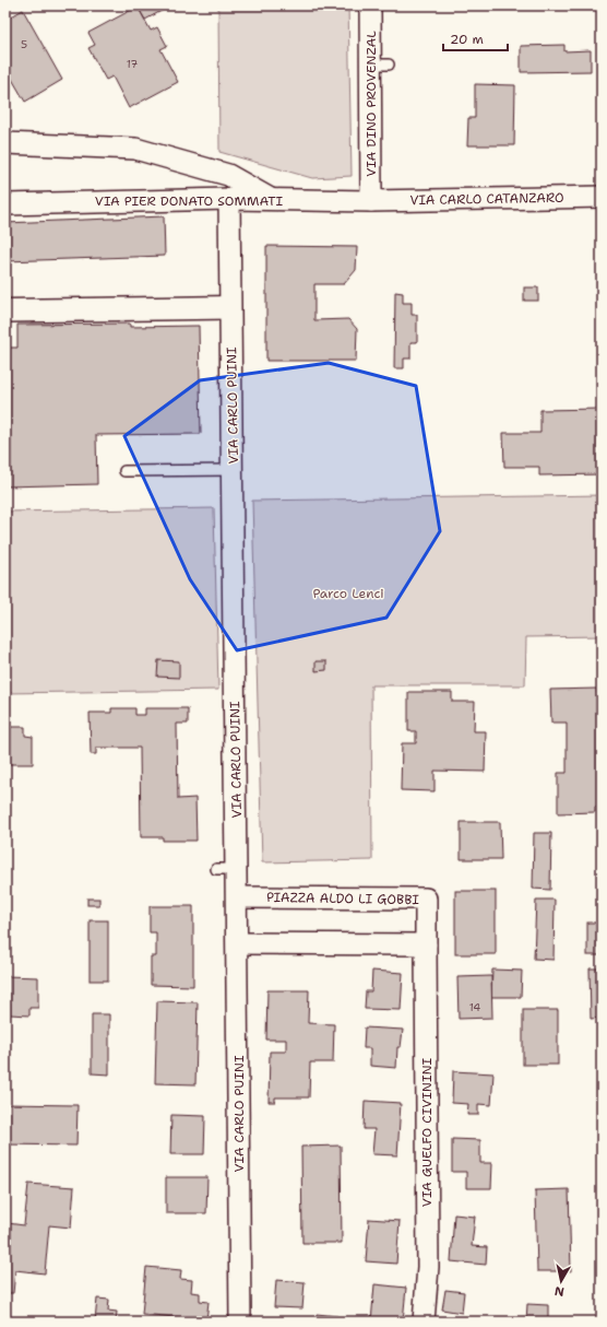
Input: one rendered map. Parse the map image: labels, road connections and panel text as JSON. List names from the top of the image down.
{
  "streets": {
    "street": [
      "VIA DINO PROVENZAL",
      "VIA CARLO CATANZARO",
      "VIA PIER DONATO SOMMATI",
      "VIA CARLO PUINI",
      "PIAZZA ALDO LI GOBBI",
      "VIA GUELFO CIVININI"
    ]
  },
  "crossings": [
    ["VIA DINO PROVENZAL", "VIA CARLO CATANZARO"],
    ["VIA DINO PROVENZAL", "VIA PIER DONATO SOMMATI"],
    ["VIA CARLO CATANZARO", "VIA PIER DONATO SOMMATI"],
    ["VIA PIER DONATO SOMMATI", "VIA CARLO PUINI"],
    ["VIA CARLO PUINI", "PIAZZA ALDO LI GOBBI"],
    ["PIAZZA ALDO LI GOBBI", "VIA GUELFO CIVININI"]
  ],
  "parks": ["Parco Lenci"],
  "house_numbers": ["5", "17", "14"],
  "scale_bar": "20 m",
  "north": "bottom"
}
